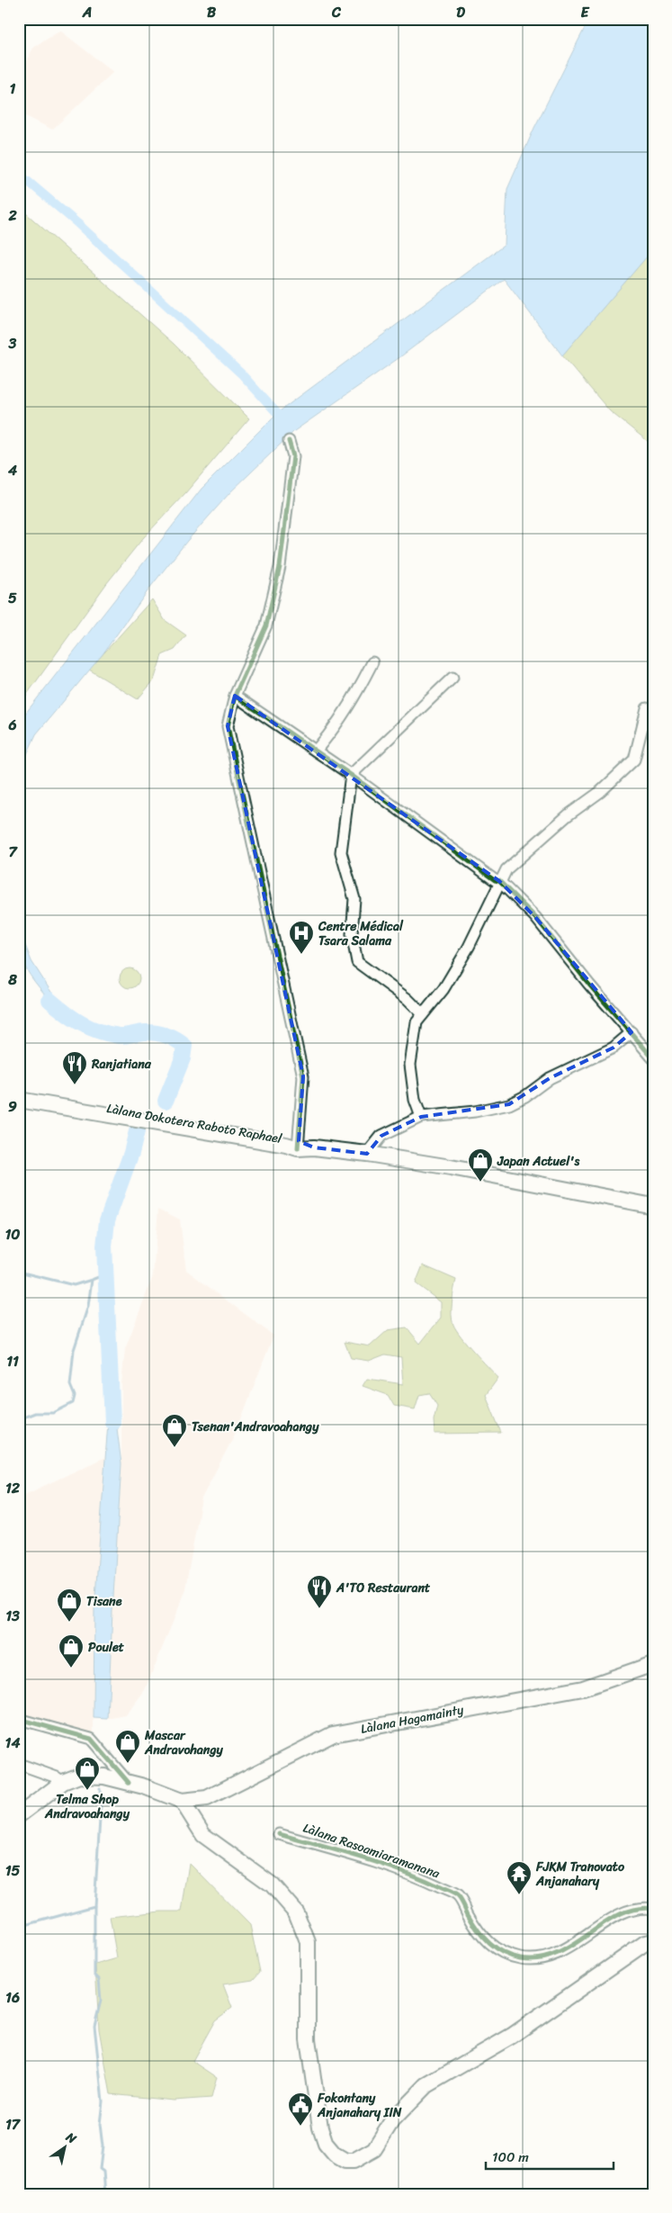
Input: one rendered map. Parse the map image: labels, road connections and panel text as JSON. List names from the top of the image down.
{
  "streets": {
    "main road": ["Làlana Dokotera Raboto Raphael", "Làlana Hagamainty"],
    "street": ["Làlana Rasoamiaramanana"]
  },
  "places": {
    "hospital": ["Centre Médical Tsara Salama"],
    "restaurant": ["Ranjatiana", "A'TO Restaurant"],
    "shop": [
      "Japan Actuel's",
      "Tsenan'Andravoahangy",
      "Tisane",
      "Poulet",
      "Mascar Andravohangy",
      "Telma Shop Andravoahangy"
    ],
    "temple": ["FJKM Tranovato Anjanahary"],
    "public building": ["Fokontany Anjanahary IIN"]
  },
  "scale_bar": "100 m",
  "north": "top right",
  "grid": {
    "columns": [
      "A",
      "B",
      "C",
      "D",
      "E"
    ],
    "rows": [
      "1",
      "2",
      "3",
      "4",
      "5",
      "6",
      "7",
      "8",
      "9",
      "10",
      "11",
      "12",
      "13",
      "14",
      "15",
      "16",
      "17"
    ]
  }
}
